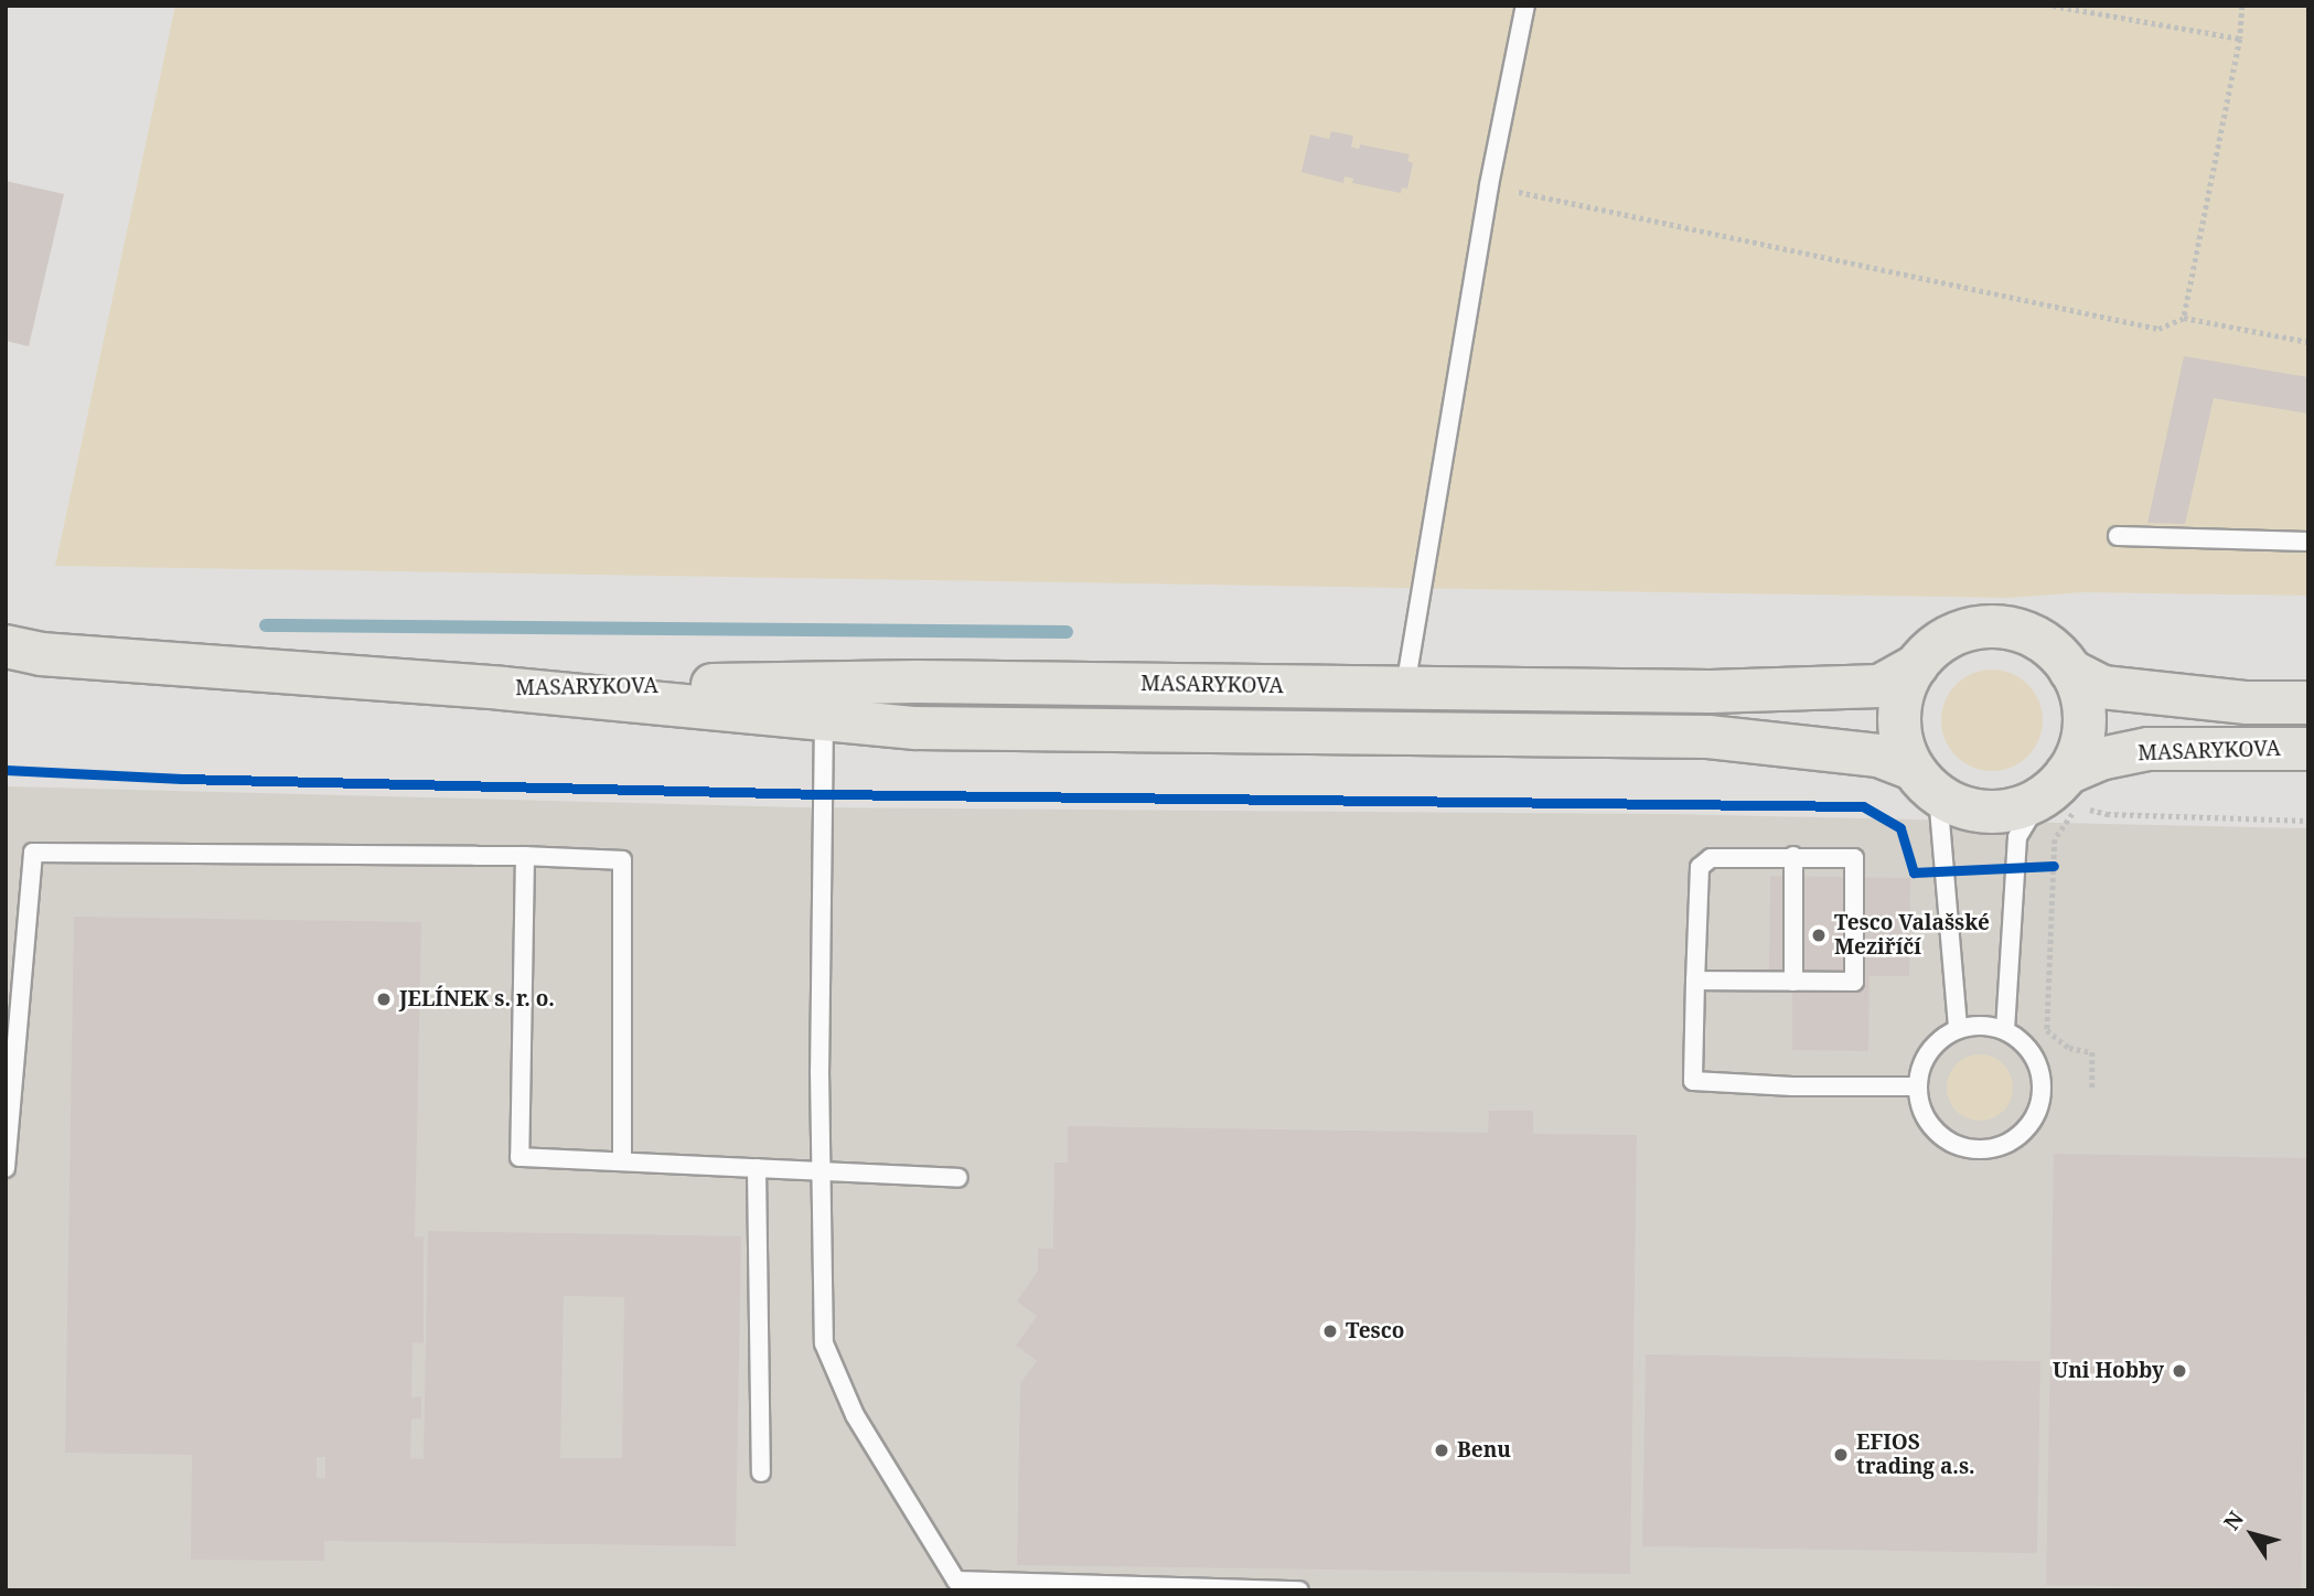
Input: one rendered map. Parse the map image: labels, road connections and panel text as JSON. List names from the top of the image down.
{
  "streets": {
    "main road": ["MASARYKOVA"]
  },
  "places": [
    "Tesco Valašské Meziříčí",
    "JELÍNEK s. r. o.",
    "Tesco",
    "Uni Hobby",
    "Benu",
    "EFIOS trading a.s."
  ],
  "north": "top left"
}
